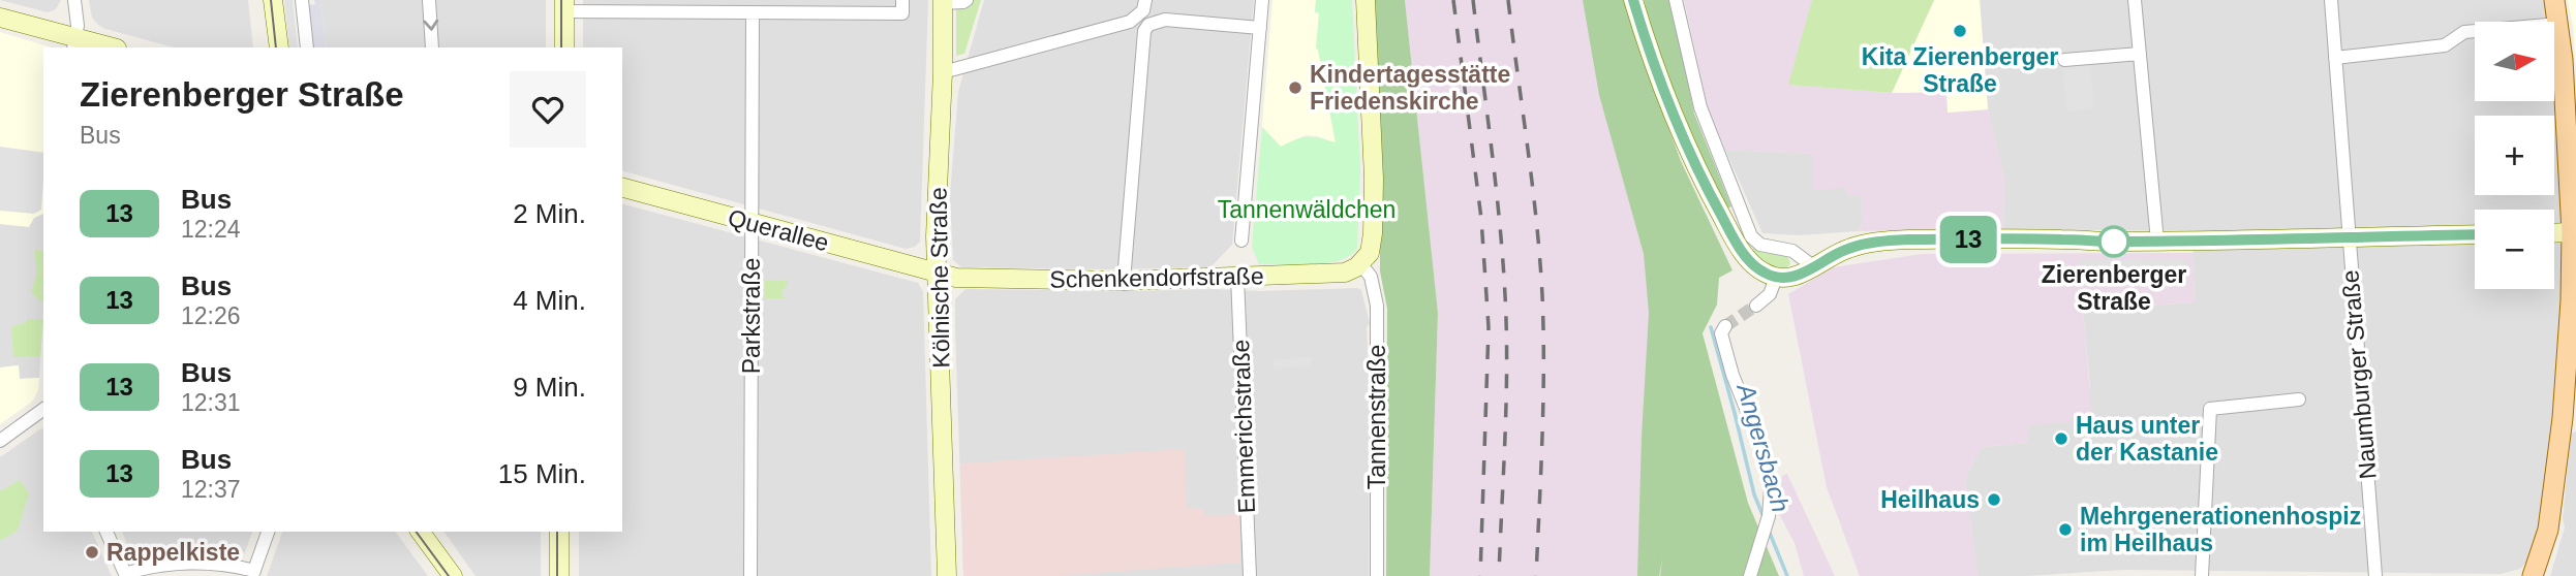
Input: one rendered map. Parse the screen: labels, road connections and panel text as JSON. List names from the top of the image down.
{
  "streets": {
    "street": [
      "Querallee",
      "Kölnische Straße",
      "Schenkendorfstraße",
      "Parkstraße",
      "Naumburger Straße",
      "Tannenstraße",
      "Emmerichstraße"
    ]
  },
  "crossings": [
    ["Querallee", "Kölnische Straße"],
    ["Querallee", "Schenkendorfstraße"],
    ["Querallee", "Parkstraße"],
    ["Kölnische Straße", "Schenkendorfstraße"],
    ["Schenkendorfstraße", "Tannenstraße"],
    ["Schenkendorfstraße", "Emmerichstraße"]
  ],
  "water": ["Angersbach"],
  "parks": ["Tannenwäldchen"],
  "places": [
    "Kita Zierenberger Straße",
    "Kindertagesstätte Friedenskirche",
    "Zierenberger Straße",
    "Haus unter der Kastanie",
    "Heilhaus",
    "Mehrgenerationenhospiz im Heilhaus",
    "Rappelkiste"
  ],
  "lines": ["bus line 13"],
  "north": "right",
  "page": {
    "on_map": "13",
    "map_buttons": ["+", "−"],
    "heading": ["Zierenberger Straße", "Bus"],
    "list": [
      {
        "mark": "13",
        "name": "Bus",
        "note": "12:24",
        "value": "2 Min."
      },
      {
        "mark": "13",
        "name": "Bus",
        "note": "12:26",
        "value": "4 Min."
      },
      {
        "mark": "13",
        "name": "Bus",
        "note": "12:31",
        "value": "9 Min."
      },
      {
        "mark": "13",
        "name": "Bus",
        "note": "12:37",
        "value": "15 Min."
      }
    ]
  }
}
